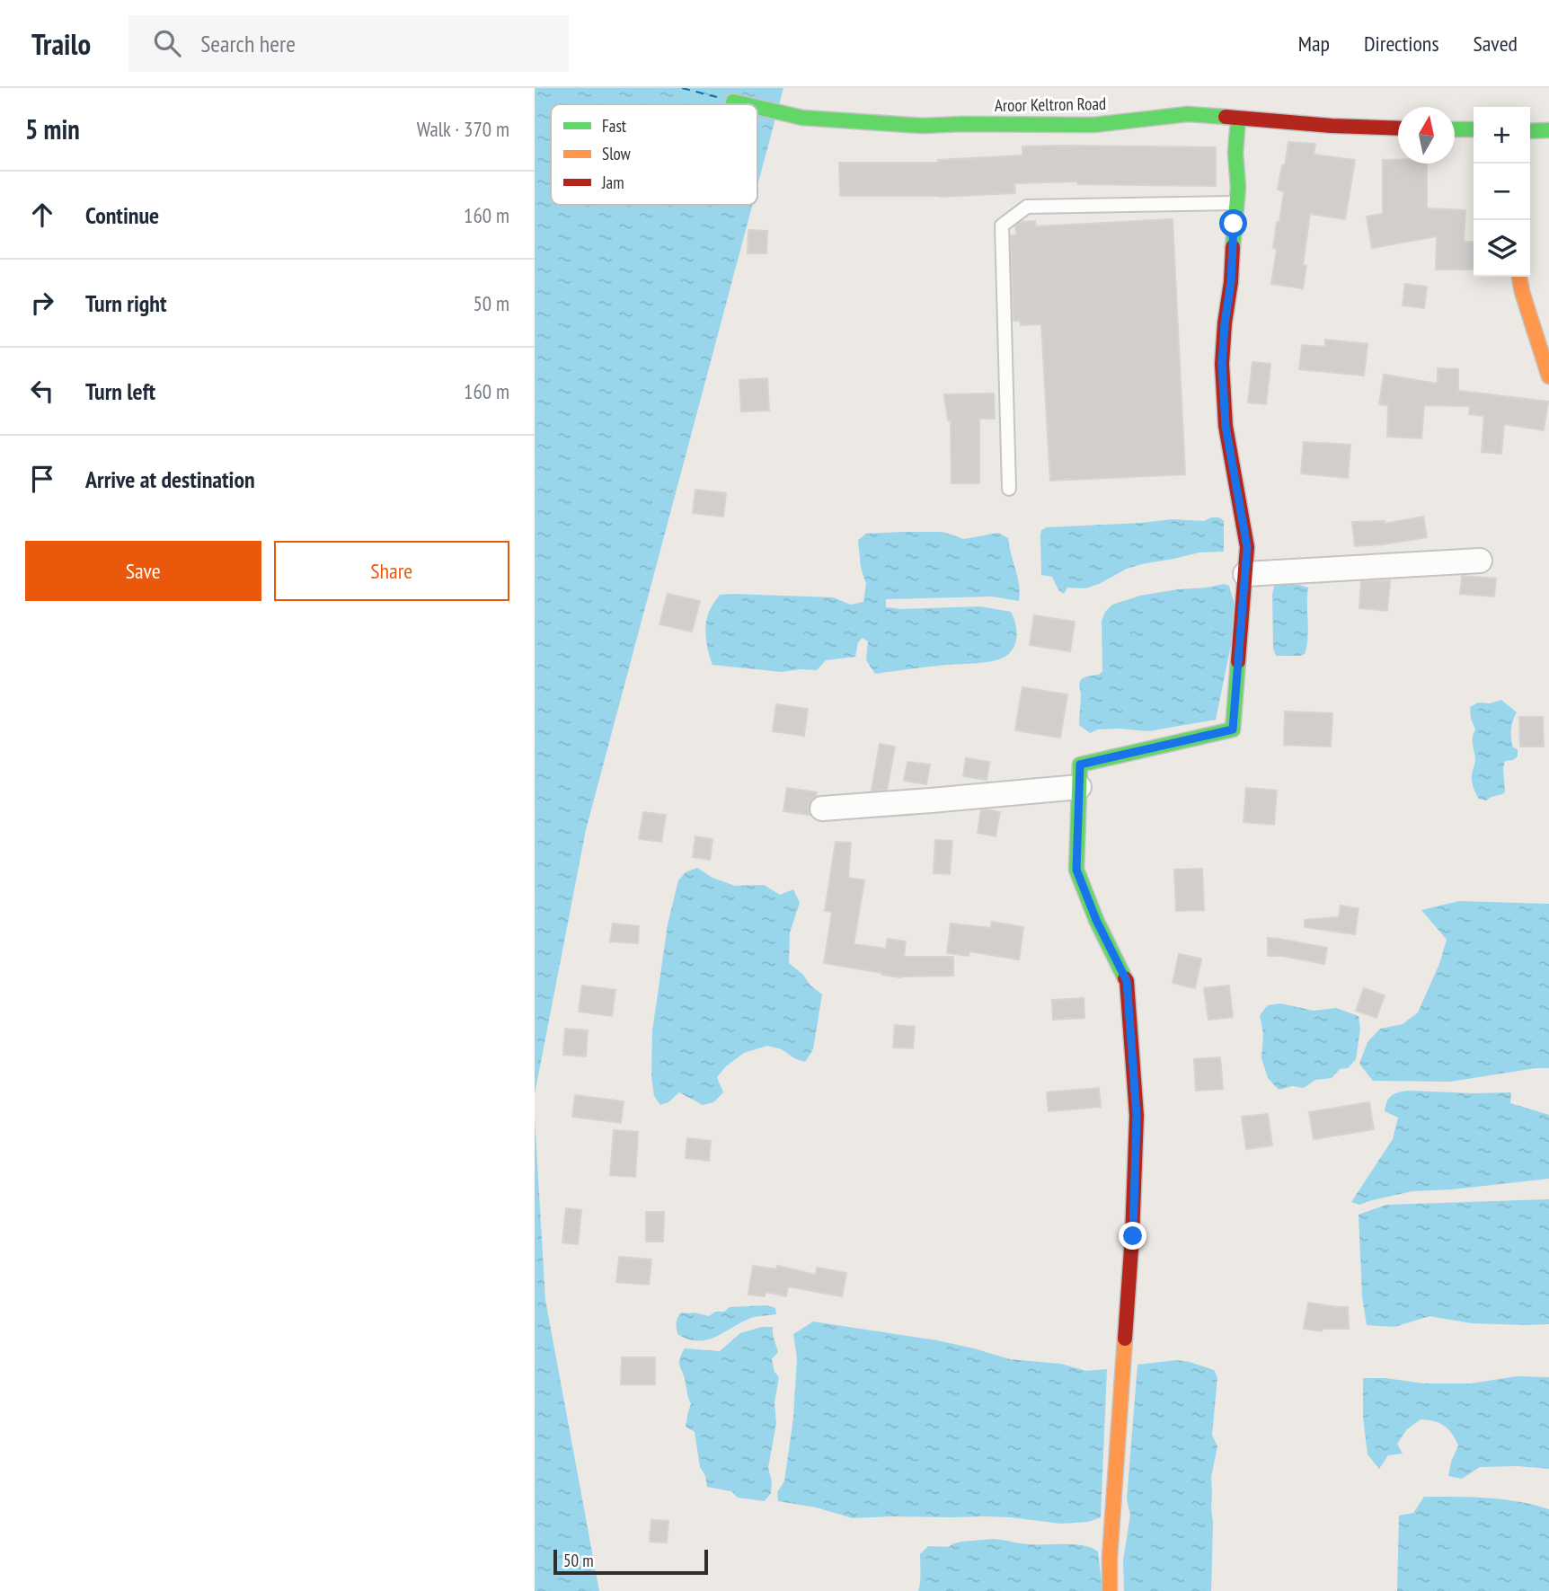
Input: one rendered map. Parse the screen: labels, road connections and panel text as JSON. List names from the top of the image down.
{
  "streets": {
    "street": ["Aroor Keltron Road"]
  },
  "legend": ["Fast", "Slow", "Jam"],
  "scale_bar": "50 m",
  "north": "top",
  "page": {
    "header": "Trailo",
    "search": "Search here",
    "nav": ["Map", "Directions", "Saved"],
    "heading": ["5 min", "Walk · 370 m"],
    "map_buttons": ["+", "−"],
    "list": [
      ["Continue", "160 m"],
      ["Turn right", "50 m"],
      ["Turn left", "160 m"],
      "Arrive at destination"
    ],
    "buttons": ["Save", "Share"],
    "scale": "50 m"
  }
}
